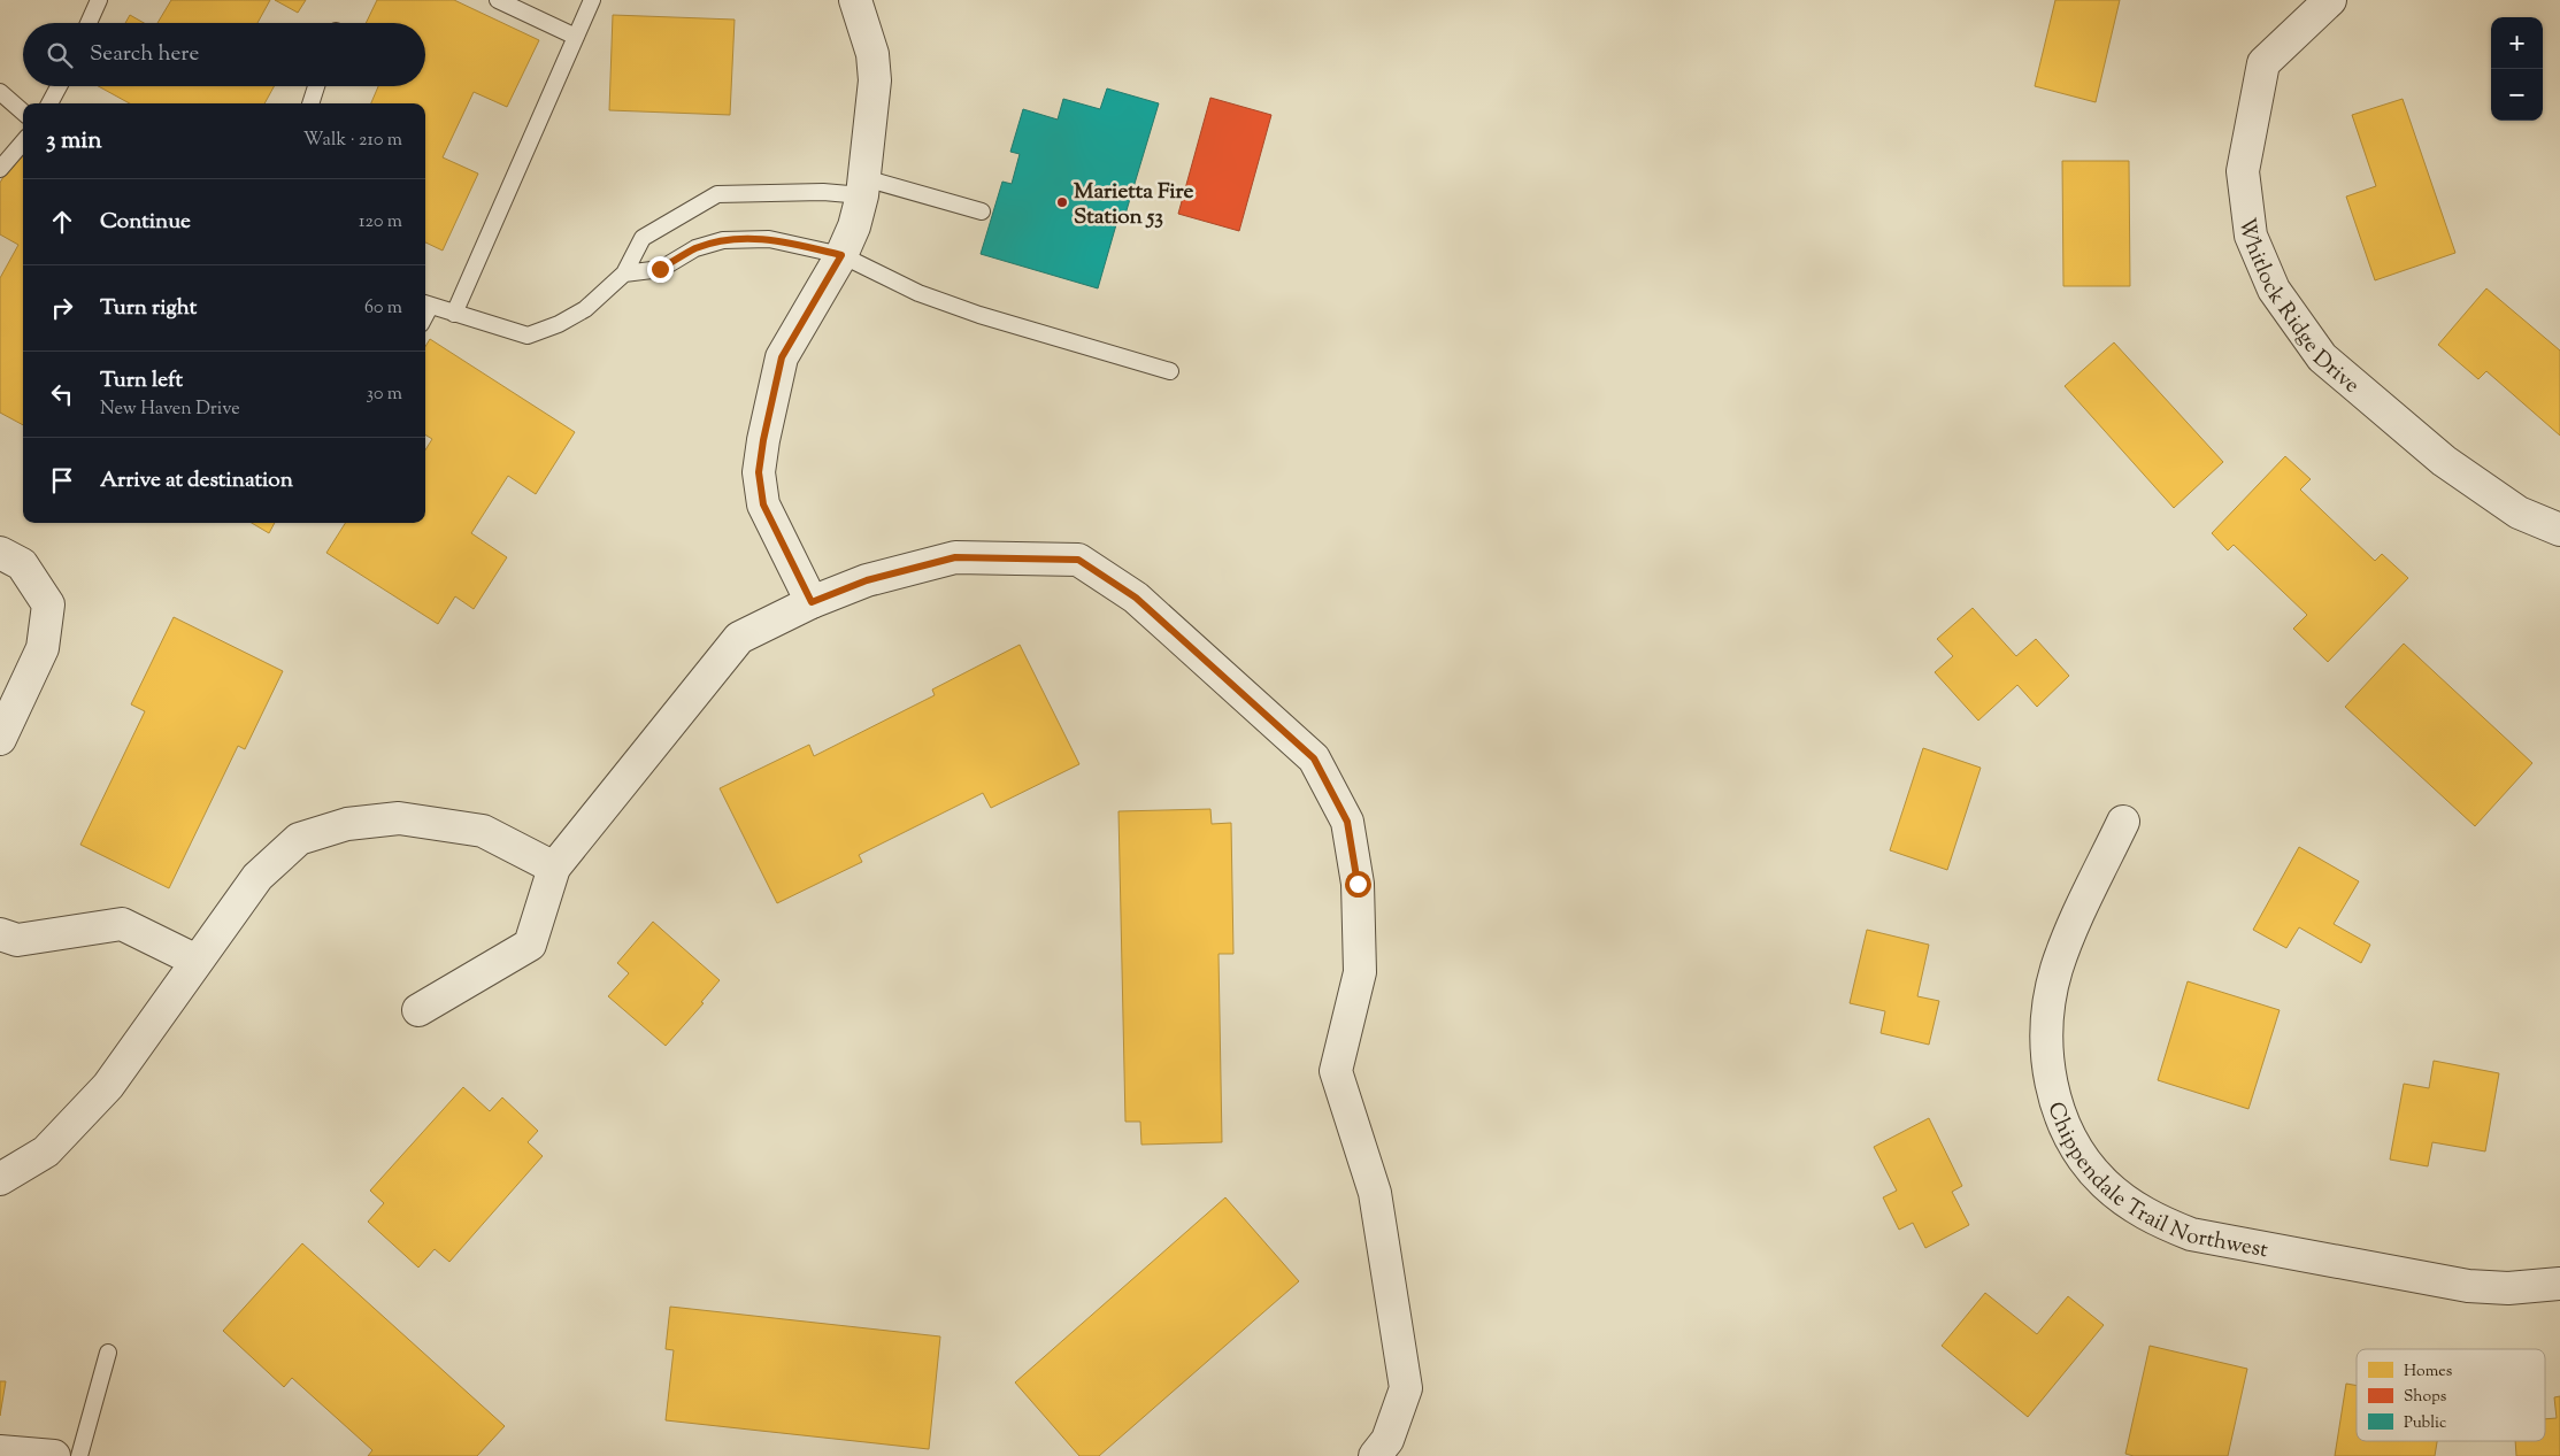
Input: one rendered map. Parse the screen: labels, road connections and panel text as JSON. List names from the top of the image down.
{
  "streets": {
    "street": ["Whitlock Ridge Drive", "Chippendale Trail Northwest"]
  },
  "places": ["Marietta Fire Station 53"],
  "legend": ["Homes", "Shops", "Public"],
  "page": {
    "map_buttons": ["+", "−"],
    "search": "Search here",
    "heading": ["3 min", "Walk · 210 m"],
    "list": [
      ["Continue", "120 m"],
      ["Turn right", "60 m"],
      ["Turn left", "New Haven Drive", "30 m"],
      "Arrive at destination"
    ]
  }
}
